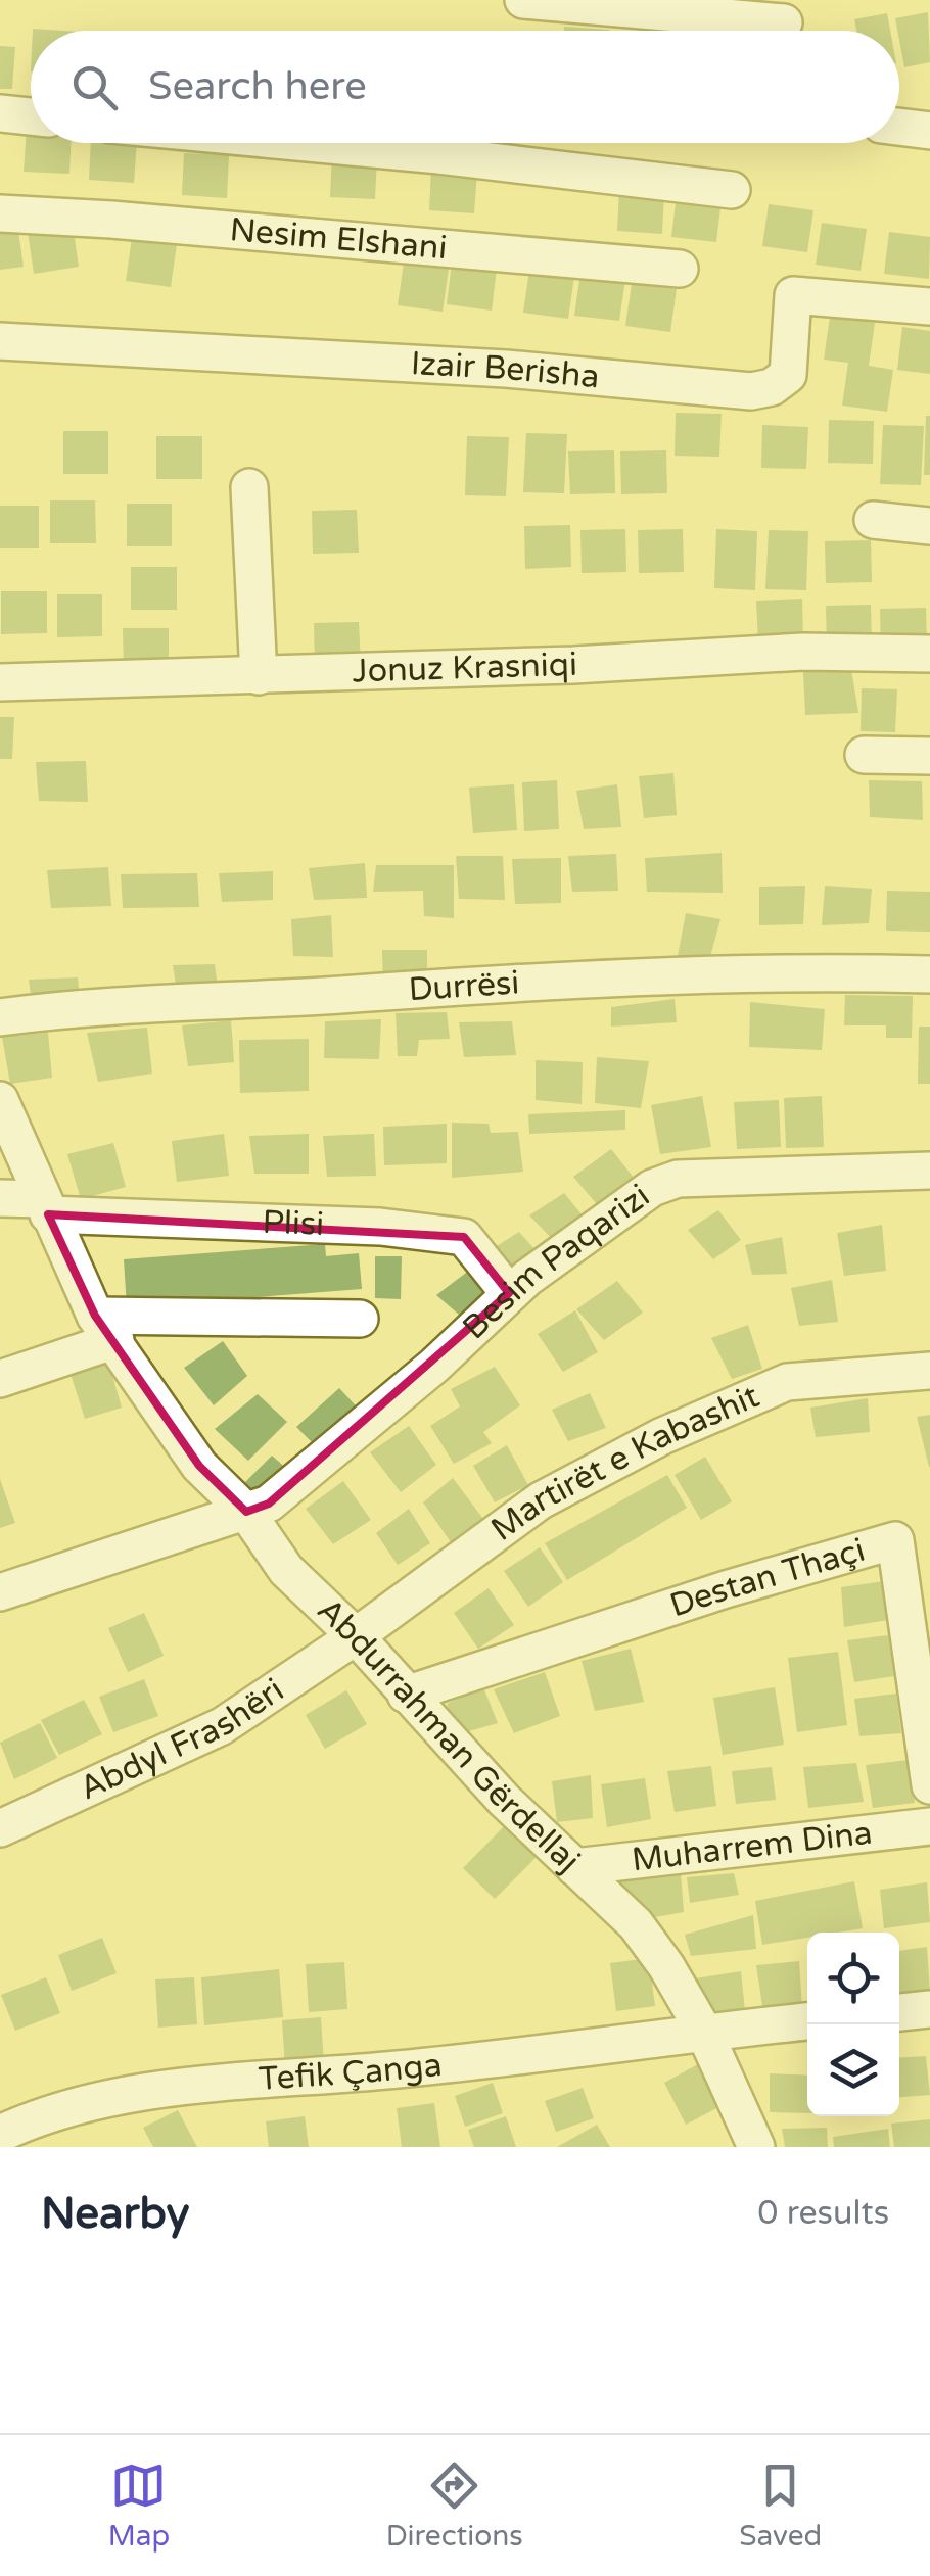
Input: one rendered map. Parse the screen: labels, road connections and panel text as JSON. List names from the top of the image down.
{
  "streets": {
    "street": [
      "Nesim Elshani",
      "Izair Berisha",
      "Jonuz Krasniqi",
      "Durrësi",
      "Plisi",
      "Besim Paqarizi",
      "Martirët e Kabashit",
      "Destan Thaçi",
      "Abdurrahman Gërdellaj",
      "Abdyl Frashëri",
      "Muharrem Dina",
      "Tefik Çanga"
    ]
  },
  "crossings": [
    ["Plisi", "Besim Paqarizi"],
    ["Plisi", "Abdurrahman Gërdellaj"],
    ["Besim Paqarizi", "Abdurrahman Gërdellaj"],
    ["Martirët e Kabashit", "Abdurrahman Gërdellaj"],
    ["Martirët e Kabashit", "Abdyl Frashëri"],
    ["Destan Thaçi", "Abdurrahman Gërdellaj"],
    ["Abdurrahman Gërdellaj", "Abdyl Frashëri"],
    ["Abdurrahman Gërdellaj", "Muharrem Dina"],
    ["Abdurrahman Gërdellaj", "Tefik Çanga"]
  ],
  "page": {
    "search": "Search here",
    "heading": ["Nearby", "0 results"],
    "nav": ["Map", "Directions", "Saved"]
  }
}
